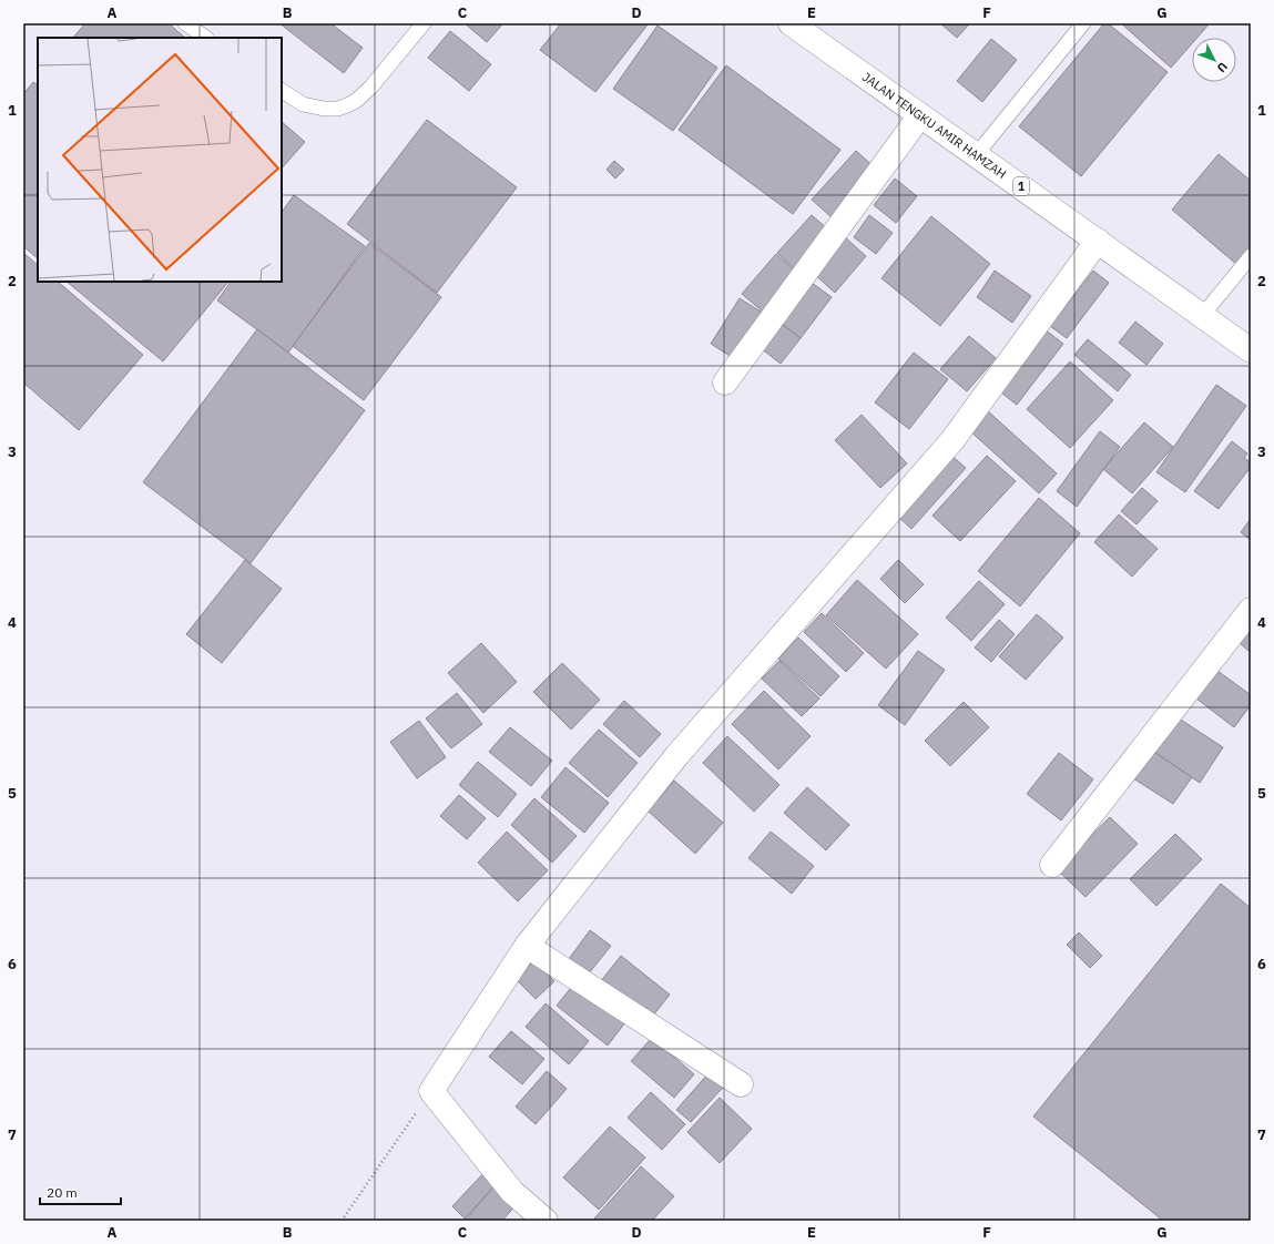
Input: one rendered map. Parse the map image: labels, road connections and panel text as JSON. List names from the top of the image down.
{
  "streets": {
    "main road": ["JALAN TENGKU AMIR HAMZAH", "1"]
  },
  "scale_bar": "20 m",
  "north": "bottom right",
  "grid": {
    "columns": [
      "A",
      "B",
      "C",
      "D",
      "E",
      "F",
      "G"
    ],
    "rows": [
      "1",
      "2",
      "3",
      "4",
      "5",
      "6",
      "7"
    ]
  }
}
